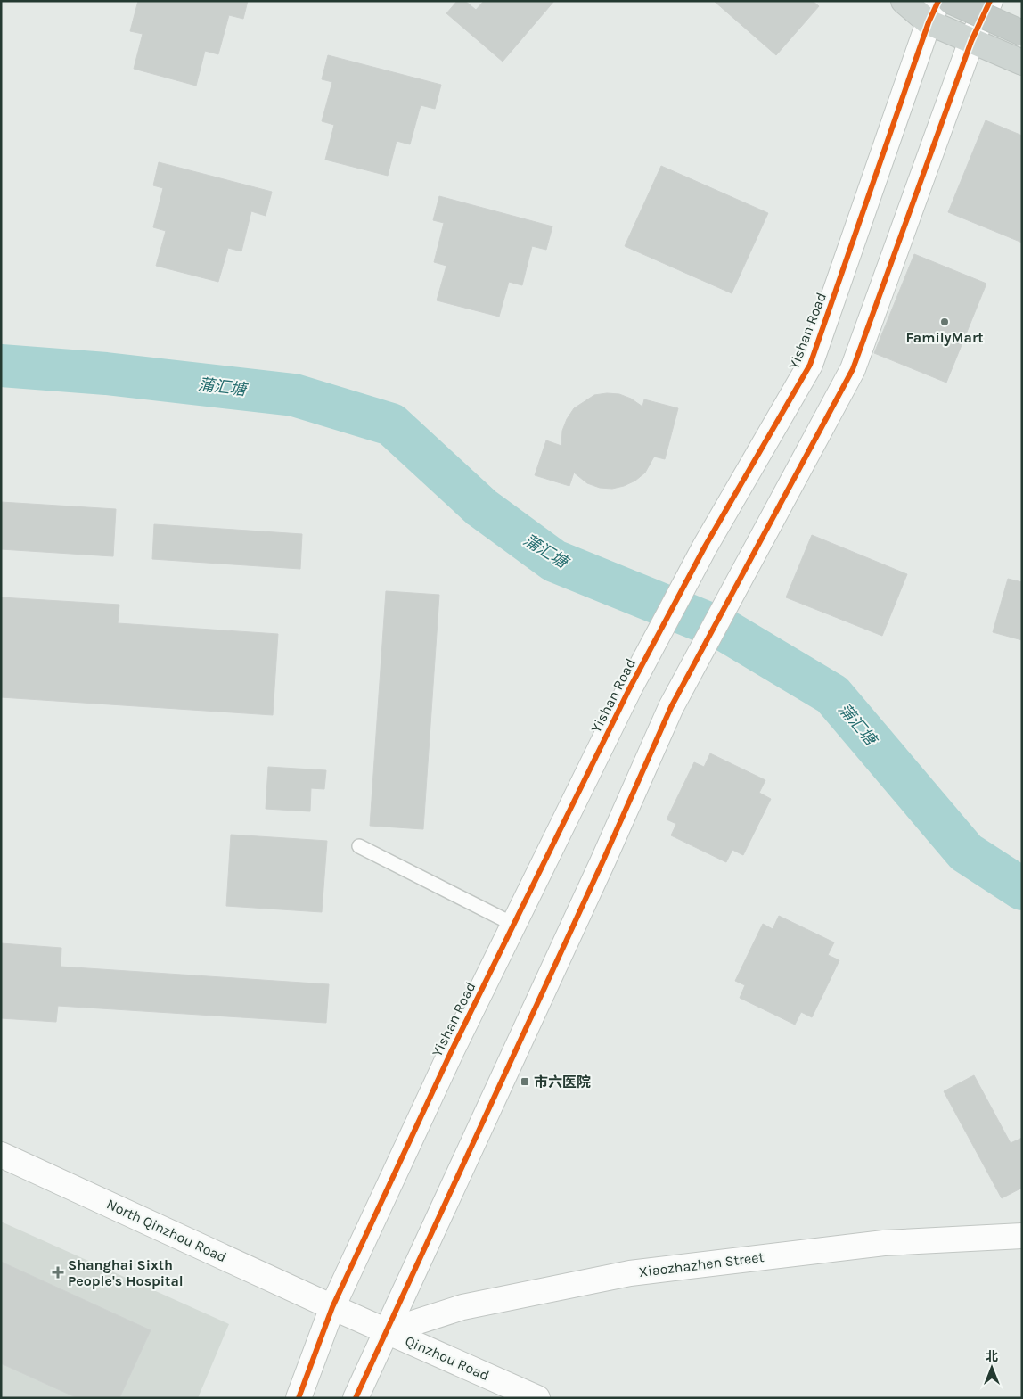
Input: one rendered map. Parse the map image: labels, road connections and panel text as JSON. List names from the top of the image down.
{
  "streets": {
    "main road": [
      "Yishan Road",
      "North Qinzhou Road",
      "Xiaozhazhen Street",
      "Qinzhou Road"
    ]
  },
  "crossings": [
    ["Yishan Road", "North Qinzhou Road"],
    ["Yishan Road", "Qinzhou Road"],
    ["North Qinzhou Road", "Qinzhou Road"],
    ["Xiaozhazhen Street", "Qinzhou Road"]
  ],
  "water": ["蒲汇塘"],
  "places": {
    "other": ["FamilyMart"],
    "transit": ["市六医院"],
    "health": ["Shanghai Sixth People's Hospital"]
  },
  "north": "top"
}
